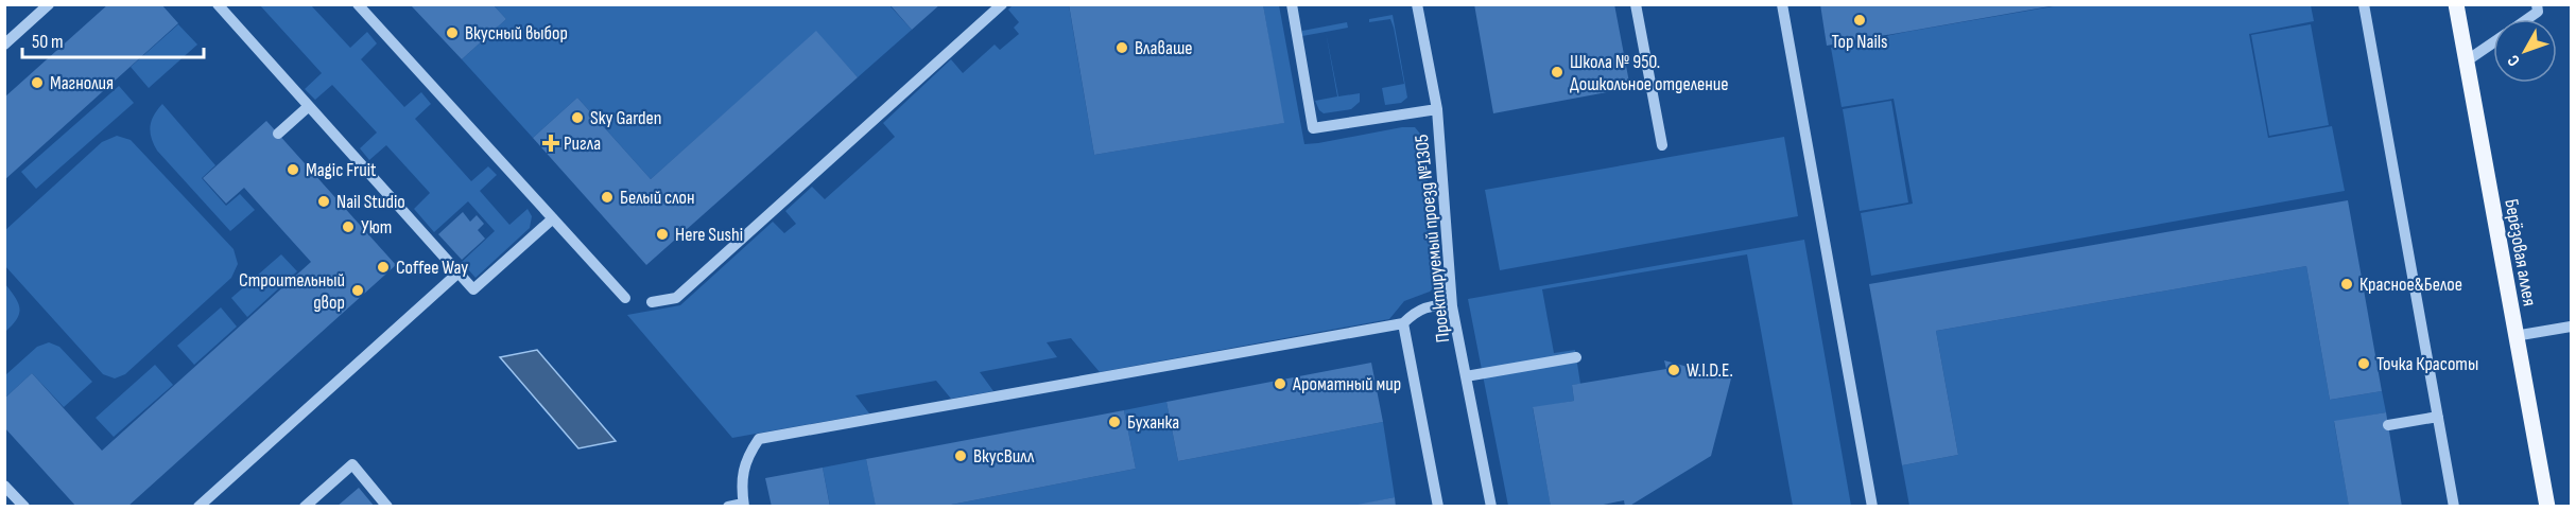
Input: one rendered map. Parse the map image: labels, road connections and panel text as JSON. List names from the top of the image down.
{
  "streets": {
    "main road": ["Берёзовая аллея"],
    "street": ["Проектируемый проезд №1305"]
  },
  "places": {
    "other": [
      "Top Nails",
      "Вкусный выбор",
      "Влаваше",
      "Школа № 950. Дошкольное отделение",
      "Магнолия",
      "Sky Garden",
      "Magic Fruit",
      "Белый слон",
      "Nail Studio",
      "Уют",
      "Here Sushi",
      "Coffee Way",
      "Красное&Белое",
      "Строительный двор",
      "Точка Красоты",
      "W.I.D.E.",
      "Ароматный мир",
      "Буханка",
      "ВкусВилл"
    ],
    "health": ["Ригла"]
  },
  "scale_bar": "50 m",
  "north": "bottom left"
}
